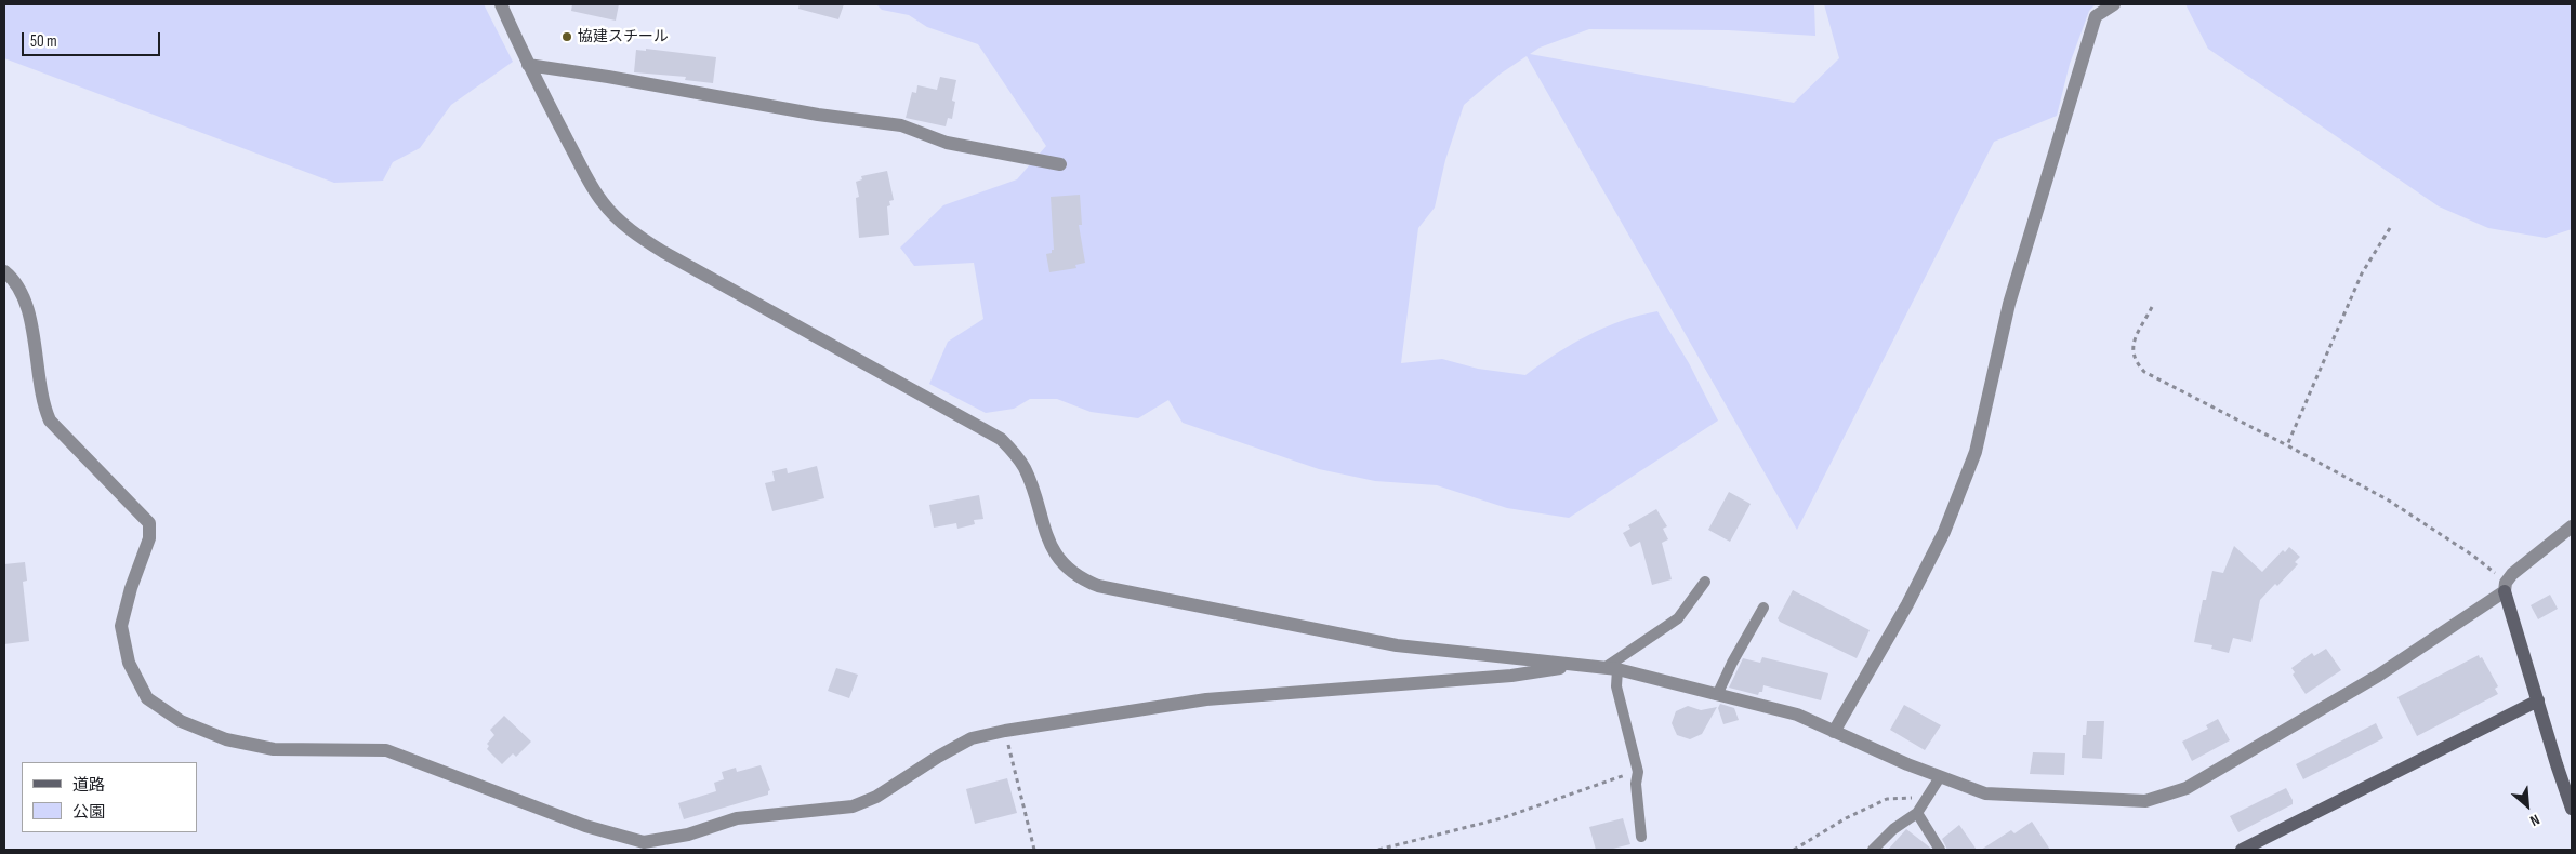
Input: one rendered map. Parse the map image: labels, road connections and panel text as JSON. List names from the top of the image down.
{
  "places": ["協建スチール"],
  "legend": ["道路", "公園"],
  "scale_bar": "50 m",
  "north": "bottom right"
}
